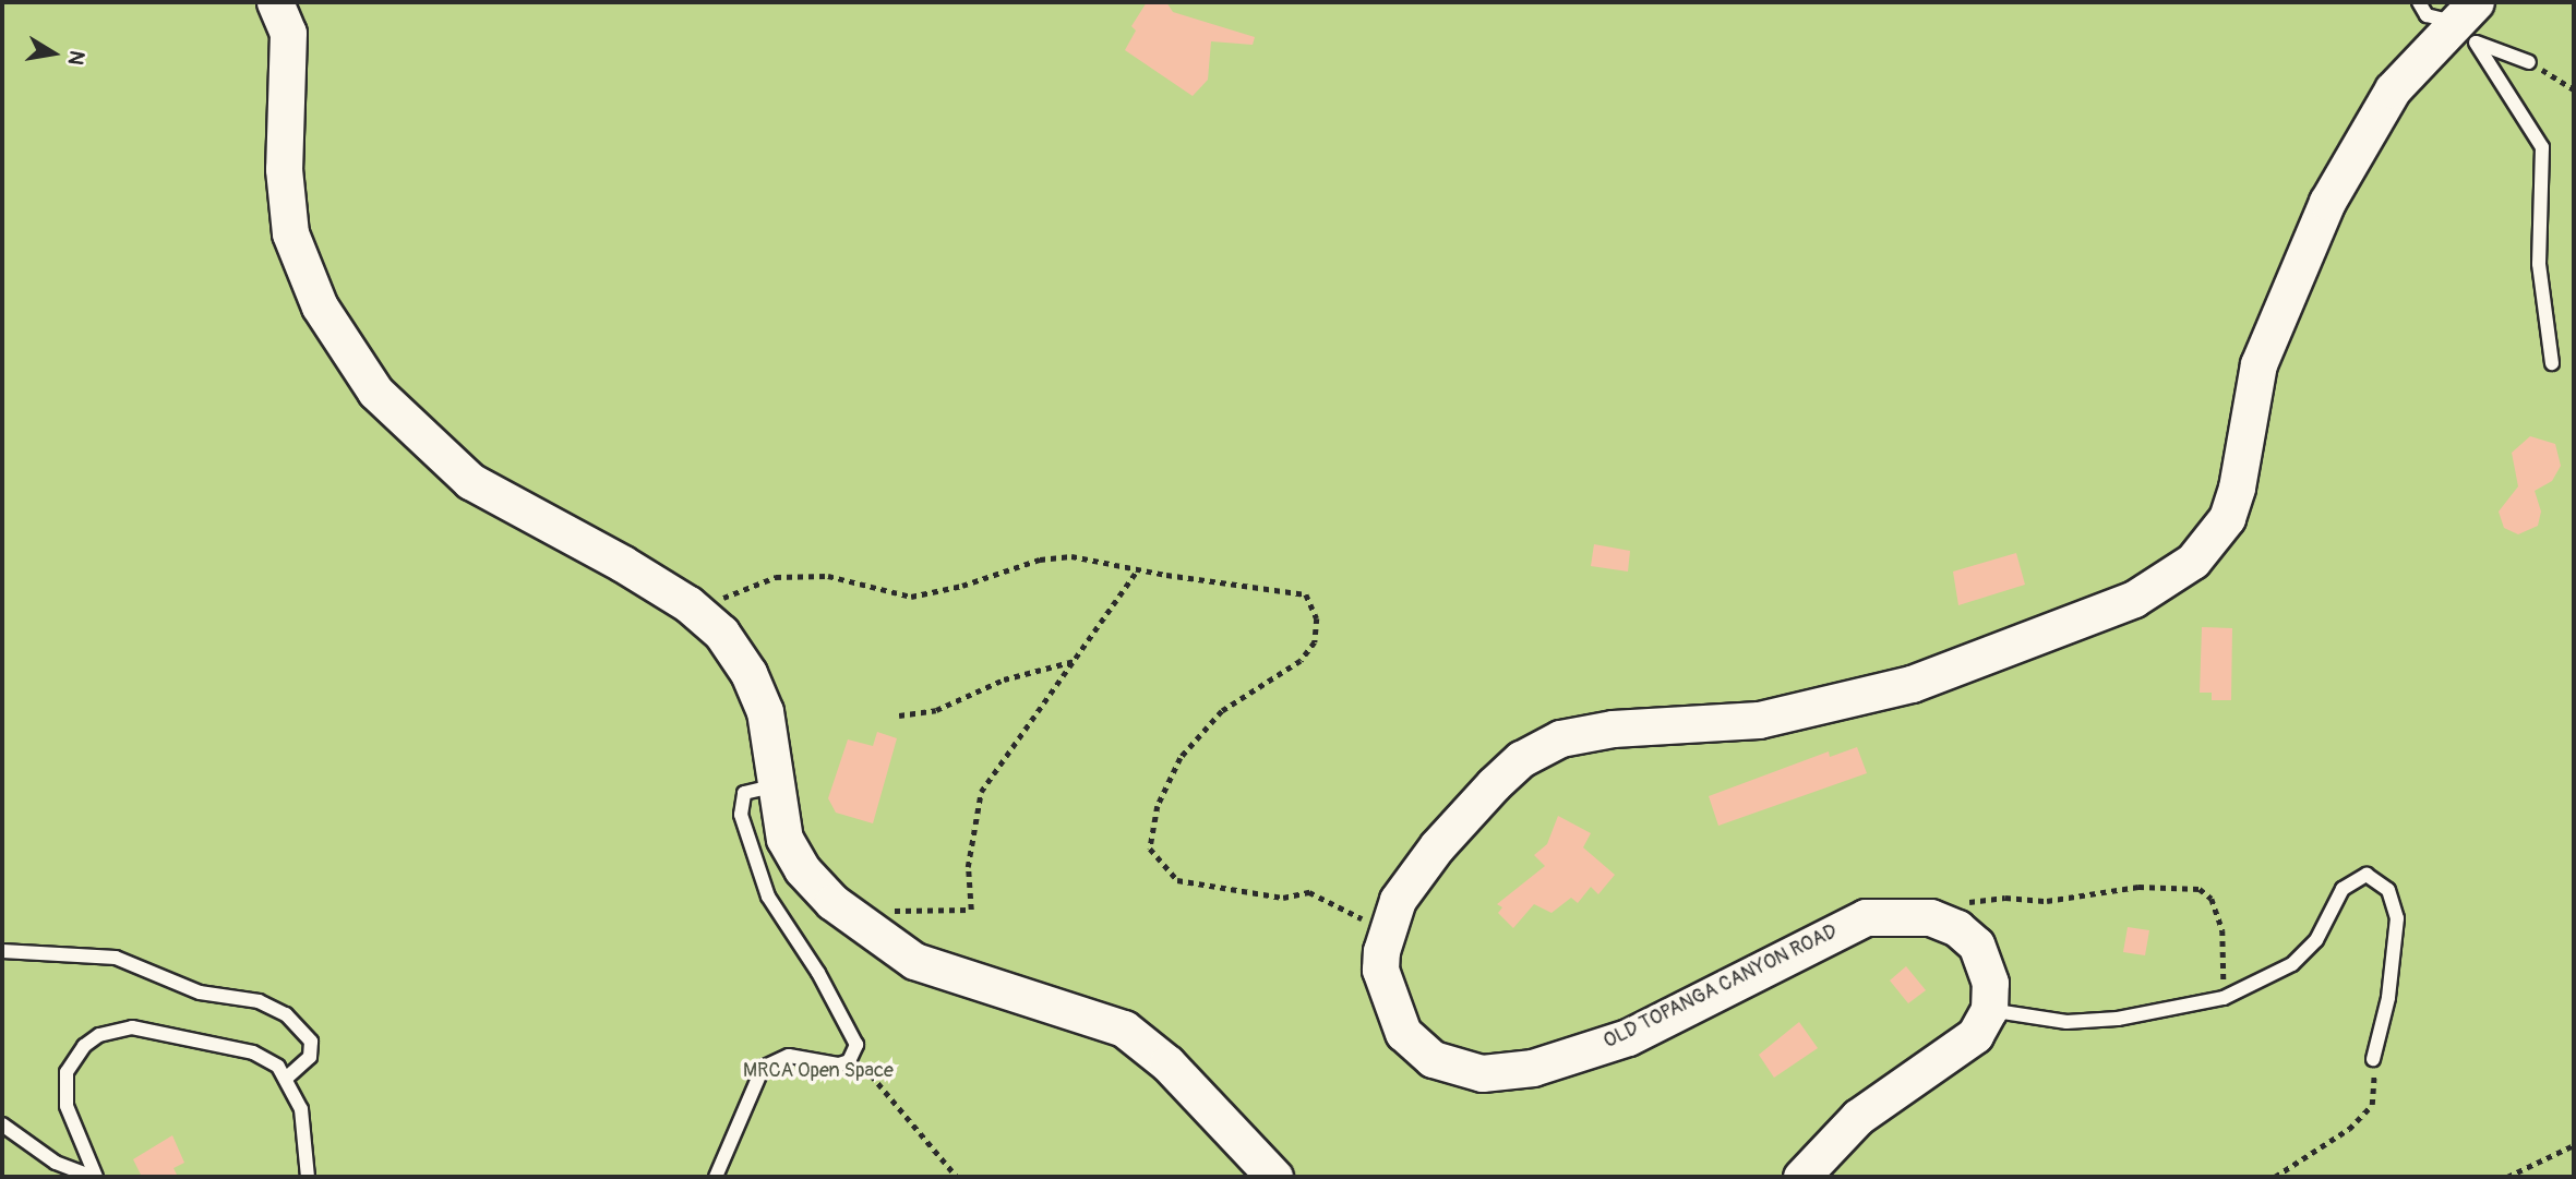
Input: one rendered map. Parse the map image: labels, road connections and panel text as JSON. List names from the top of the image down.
{
  "streets": {
    "main road": ["OLD TOPANGA CANYON ROAD"]
  },
  "parks": ["MRCA Open Space"],
  "north": "right"
}
